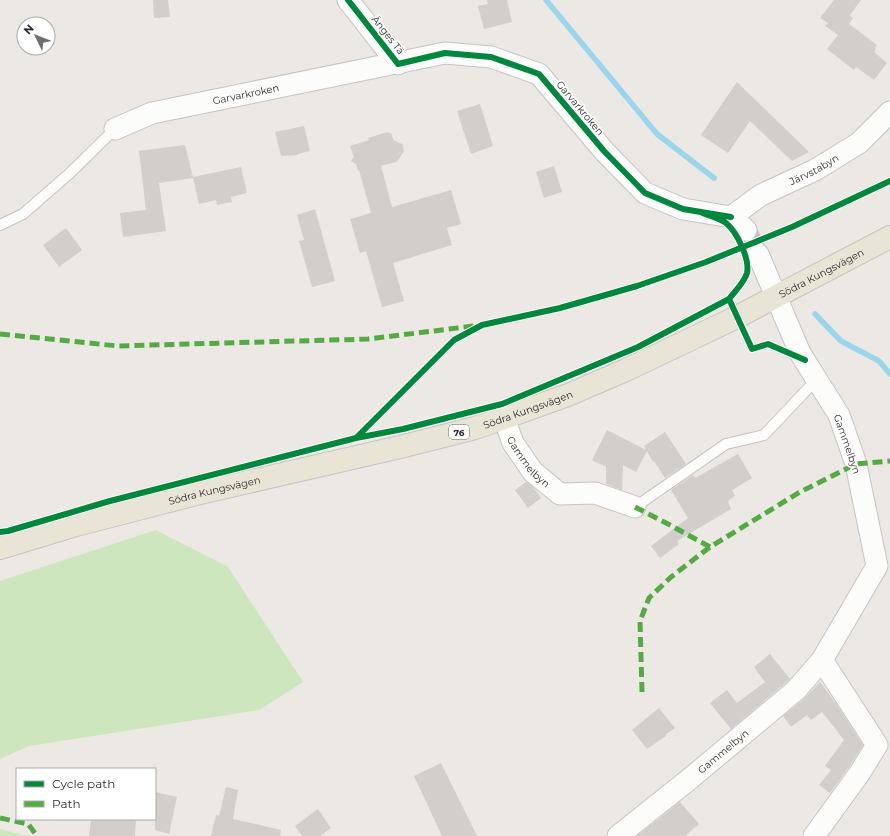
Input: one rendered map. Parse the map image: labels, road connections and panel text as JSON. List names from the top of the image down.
{
  "streets": {
    "main road": ["Södra Kungsvägen", "76"],
    "street": [
      "Änges Tä",
      "Garvarkroken",
      "Järvstabyn",
      "Gammelbyn"
    ]
  },
  "crossings": [
    ["Änges Tä", "Garvarkroken"],
    ["Garvarkroken", "Järvstabyn"],
    ["Södra Kungsvägen", "Gammelbyn"]
  ],
  "legend": ["Cycle path", "Path"],
  "north": "top left"
}
